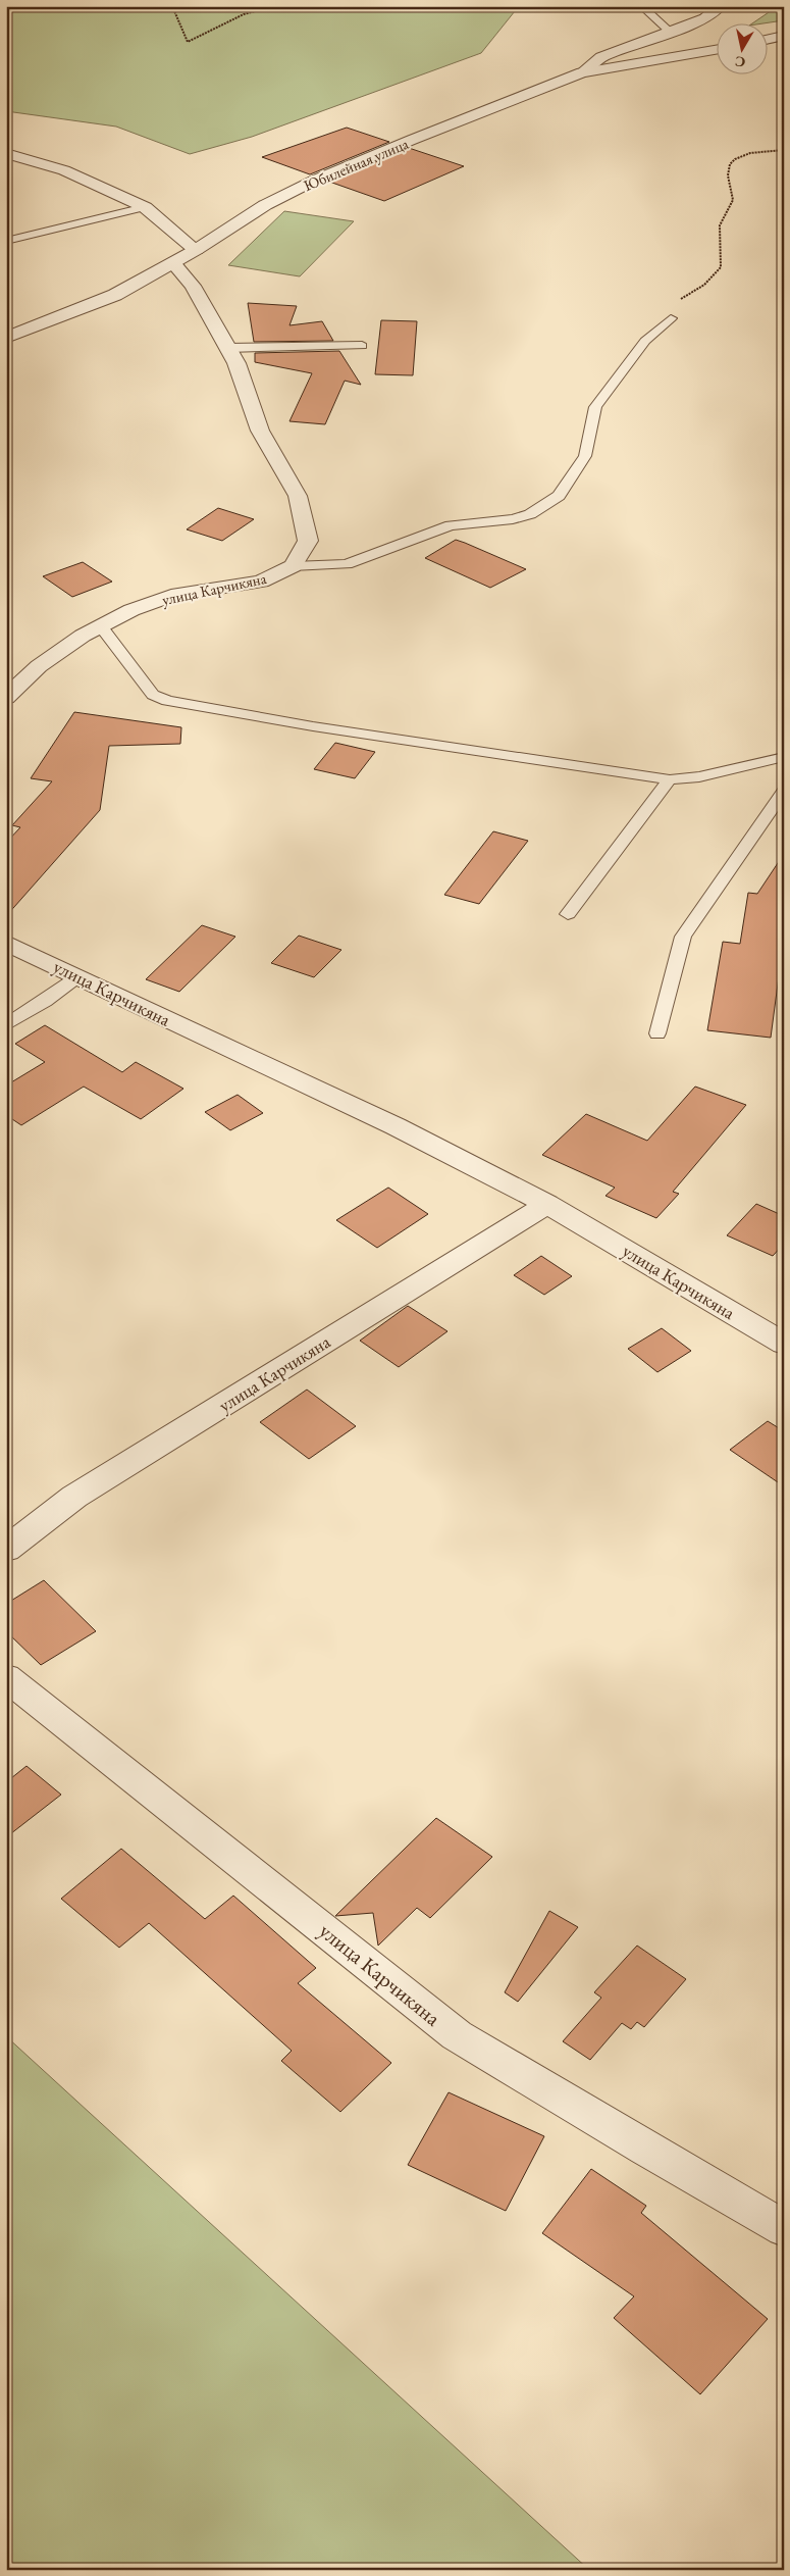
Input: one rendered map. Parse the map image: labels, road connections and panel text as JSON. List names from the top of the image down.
{
  "streets": {
    "street": ["Юбилейная улица", "улица Карчикяна"]
  },
  "north": "bottom"
}
